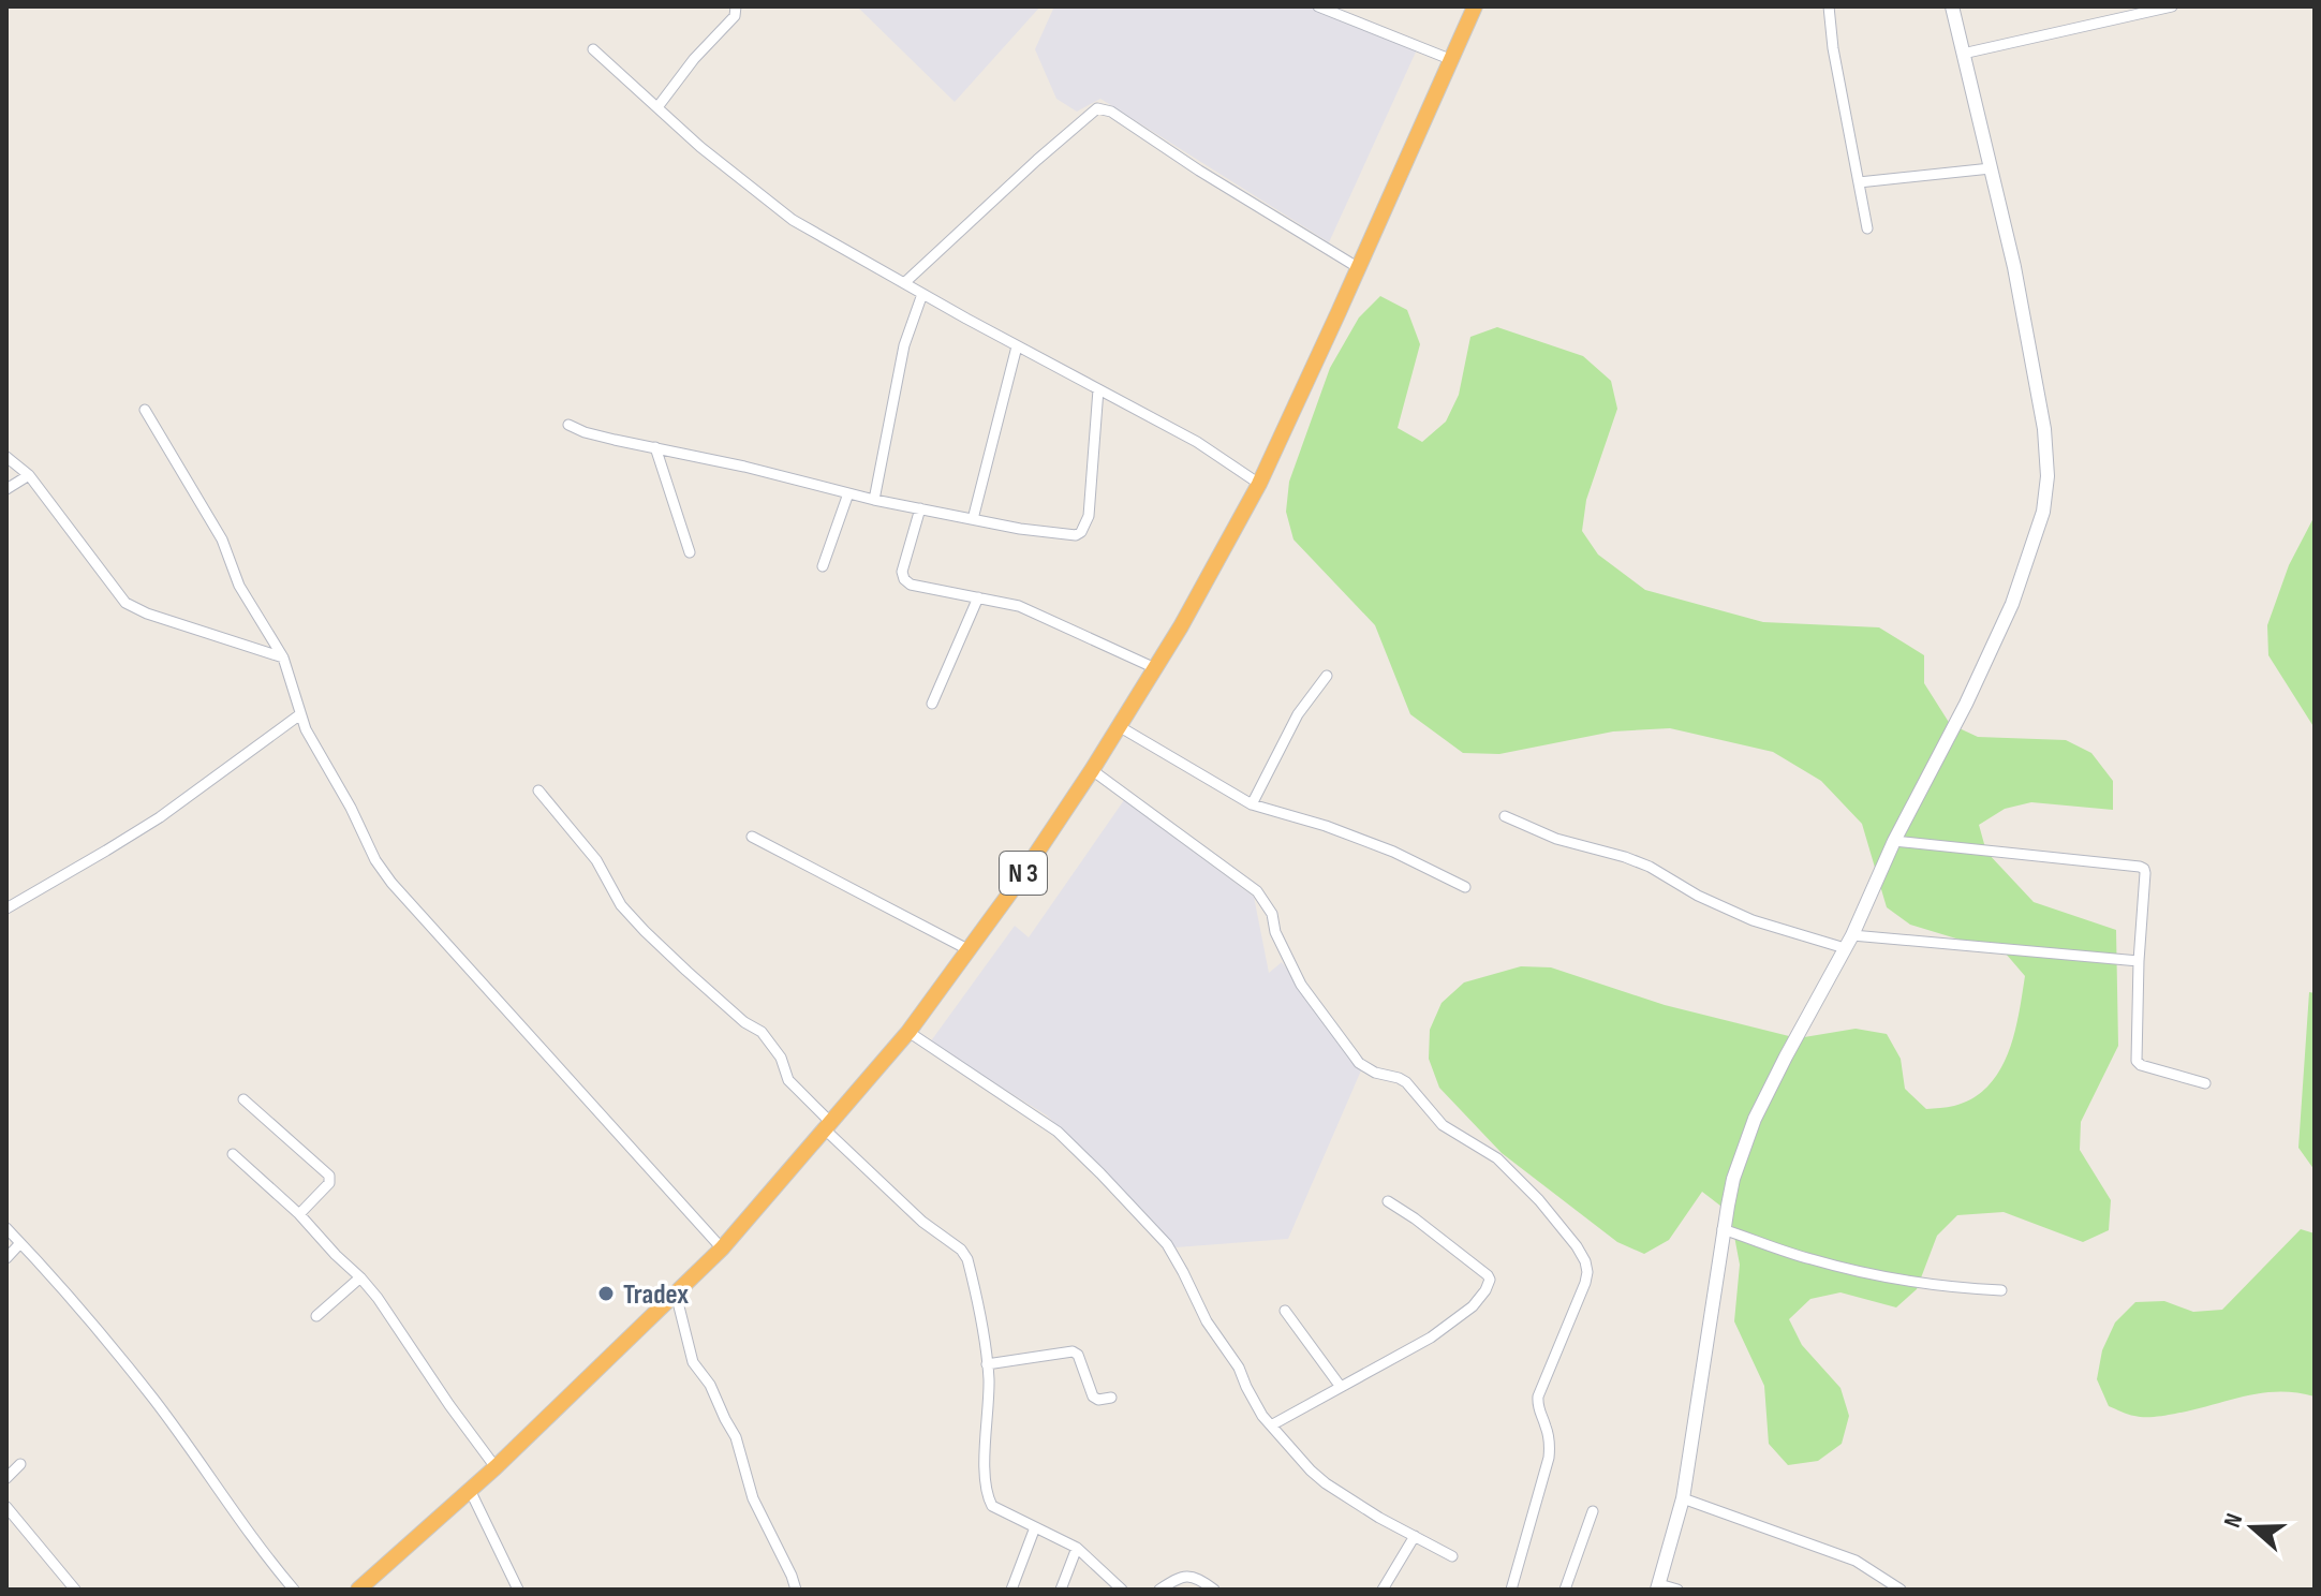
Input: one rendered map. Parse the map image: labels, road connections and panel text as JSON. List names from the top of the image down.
{
  "streets": {
    "highway": ["N 3"]
  },
  "places": ["Tradex"],
  "north": "left"
}
